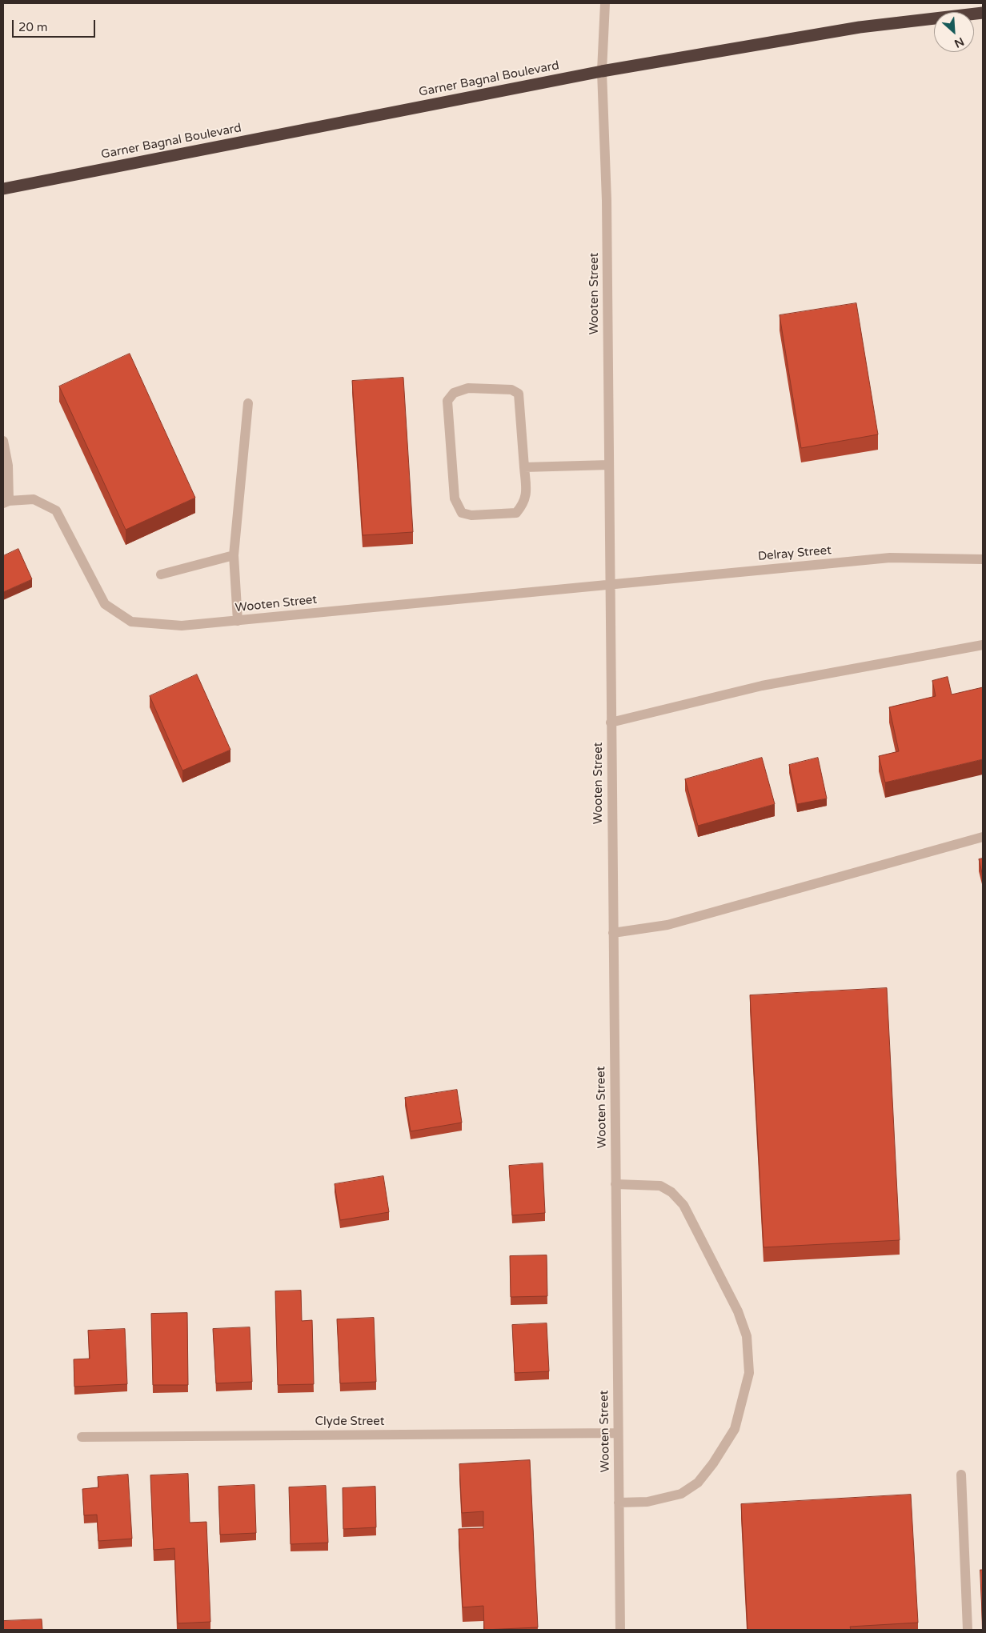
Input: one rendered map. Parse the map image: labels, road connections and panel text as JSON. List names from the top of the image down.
{
  "streets": {
    "highway": ["Garner Bagnal Boulevard"],
    "street": ["Wooten Street", "Delray Street", "Clyde Street"]
  },
  "crossings": [
    ["Garner Bagnal Boulevard", "Wooten Street"],
    ["Wooten Street", "Delray Street"],
    ["Wooten Street", "Clyde Street"]
  ],
  "scale_bar": "20 m",
  "north": "bottom right"
}
